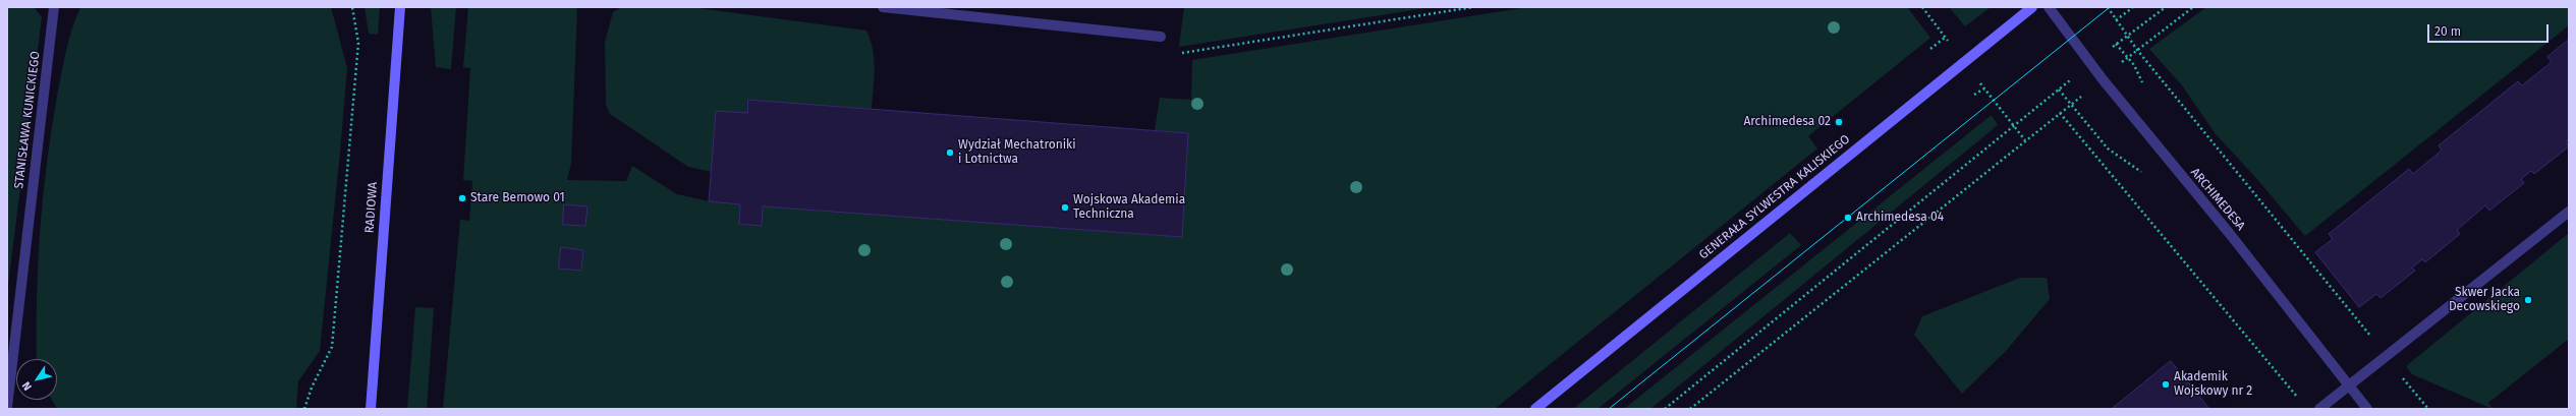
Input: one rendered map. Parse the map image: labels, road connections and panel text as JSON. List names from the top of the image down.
{
  "streets": {
    "street": [
      "STANISŁAWA KUNICKIEGO",
      "GENERAŁA SYLWESTRA KALISKIEGO",
      "ARCHIMEDESA",
      "RADIOWA"
    ]
  },
  "places": [
    "Archimedesa 02",
    "Wydział Mechatroniki i Lotnictwa",
    "Stare Bemowo 01",
    "Wojskowa Akademia Techniczna",
    "Archimedesa 04",
    "Skwer Jacka Decowskiego",
    "Akademik Wojskowy nr 2"
  ],
  "scale_bar": "20 m",
  "north": "bottom left"
}
